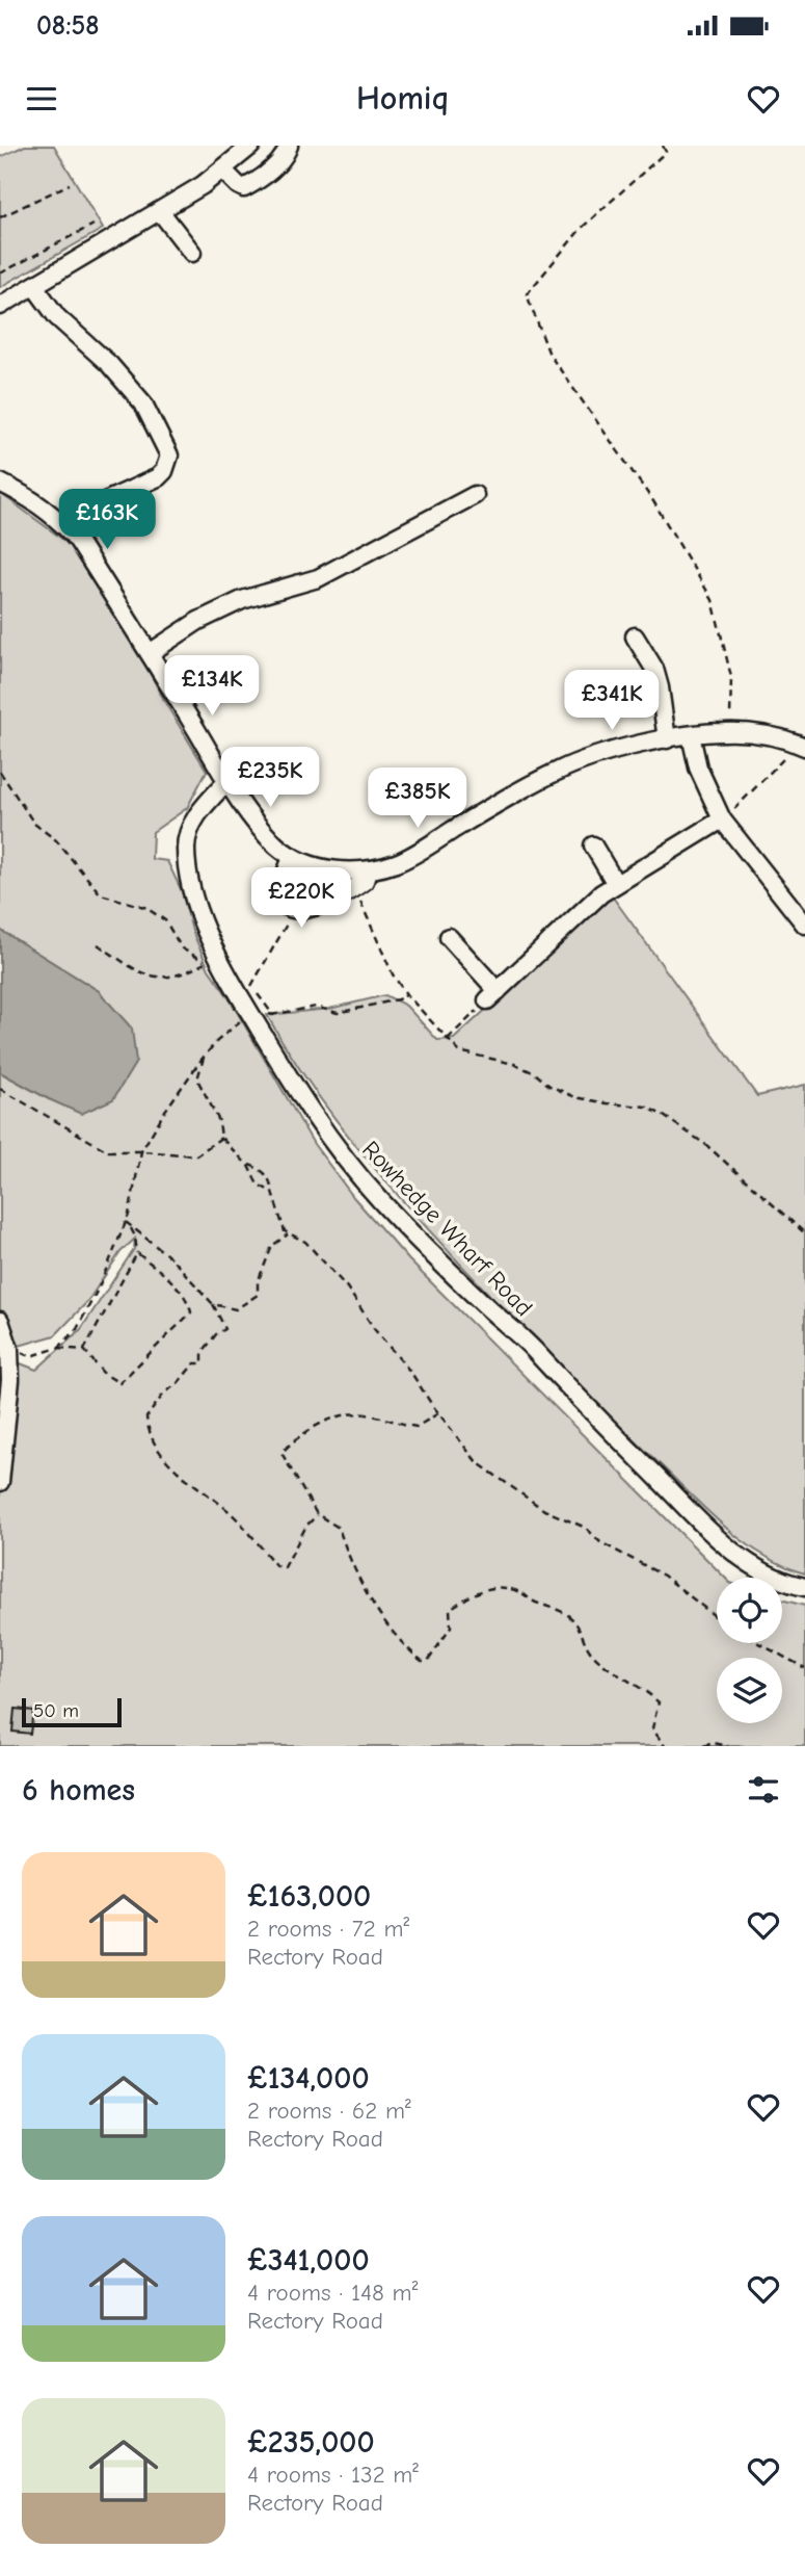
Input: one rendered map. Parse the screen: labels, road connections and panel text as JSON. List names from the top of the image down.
{
  "streets": {
    "street": ["Rowhedge Wharf Road"]
  },
  "scale_bar": "50 m",
  "page": {
    "status": "08:58",
    "header": "Homiq",
    "price": [
      "£163K",
      "£134K",
      "£341K",
      "£235K",
      "£385K",
      "£220K"
    ],
    "scale": "50 m",
    "heading": "6 homes",
    "list": [
      {
        "name": "£163,000",
        "note": "2 rooms · 72 m² · Rectory Road"
      },
      {
        "name": "£134,000",
        "note": "2 rooms · 62 m² · Rectory Road"
      },
      {
        "name": "£341,000",
        "note": "4 rooms · 148 m² · Rectory Road"
      },
      {
        "name": "£235,000",
        "note": "4 rooms · 132 m² · Rectory Road"
      }
    ]
  }
}
